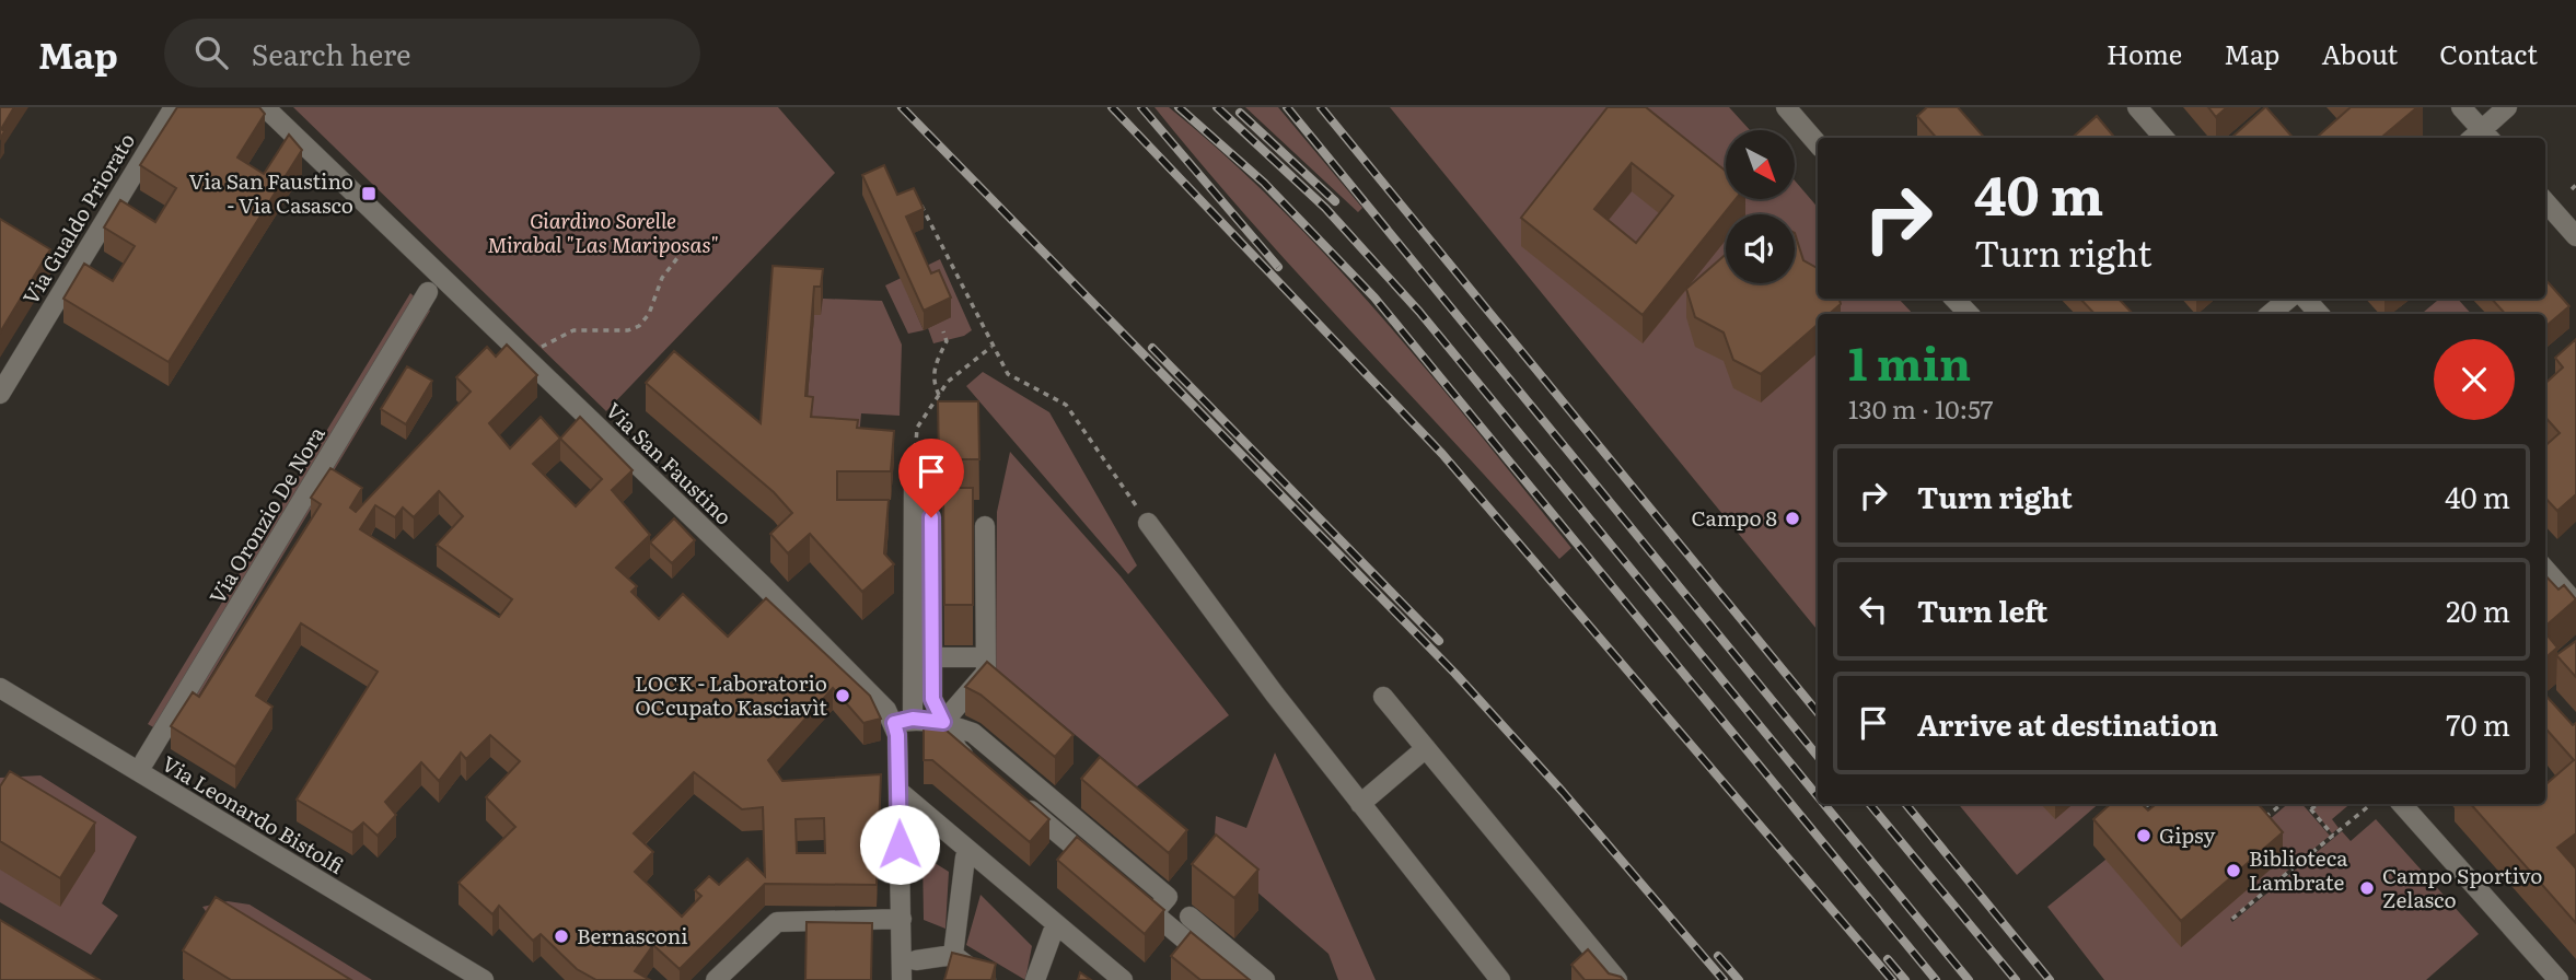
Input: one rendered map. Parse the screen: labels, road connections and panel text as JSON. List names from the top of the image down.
{
  "streets": {
    "street": [
      "Via Gualdo Priorato",
      "Via San Faustino",
      "Via Oronzio De Nora",
      "Via Leonardo Bistolfi"
    ]
  },
  "parks": ["Giardino Sorelle Mirabal \"Las Mariposas\""],
  "places": {
    "transit": ["Via San Faustino - Via Casasco"],
    "other": [
      "Campo 8",
      "LOCK - Laboratorio OCcupato Kasciavìt",
      "Gipsy",
      "Biblioteca Lambrate",
      "Campo Sportivo Zelasco",
      "Bernasconi"
    ]
  },
  "north": "bottom right",
  "page": {
    "header": "Map",
    "search": "Search here",
    "nav": [
      "Home",
      "Map",
      "About",
      "Contact"
    ],
    "turn": ["40 m", "Turn right"],
    "heading": ["1 min", "130 m · 10:57"],
    "list": [
      {
        "name": "Turn right",
        "value": "40 m"
      },
      {
        "name": "Turn left",
        "value": "20 m"
      },
      {
        "name": "Arrive at destination",
        "value": "70 m"
      }
    ]
  }
}
